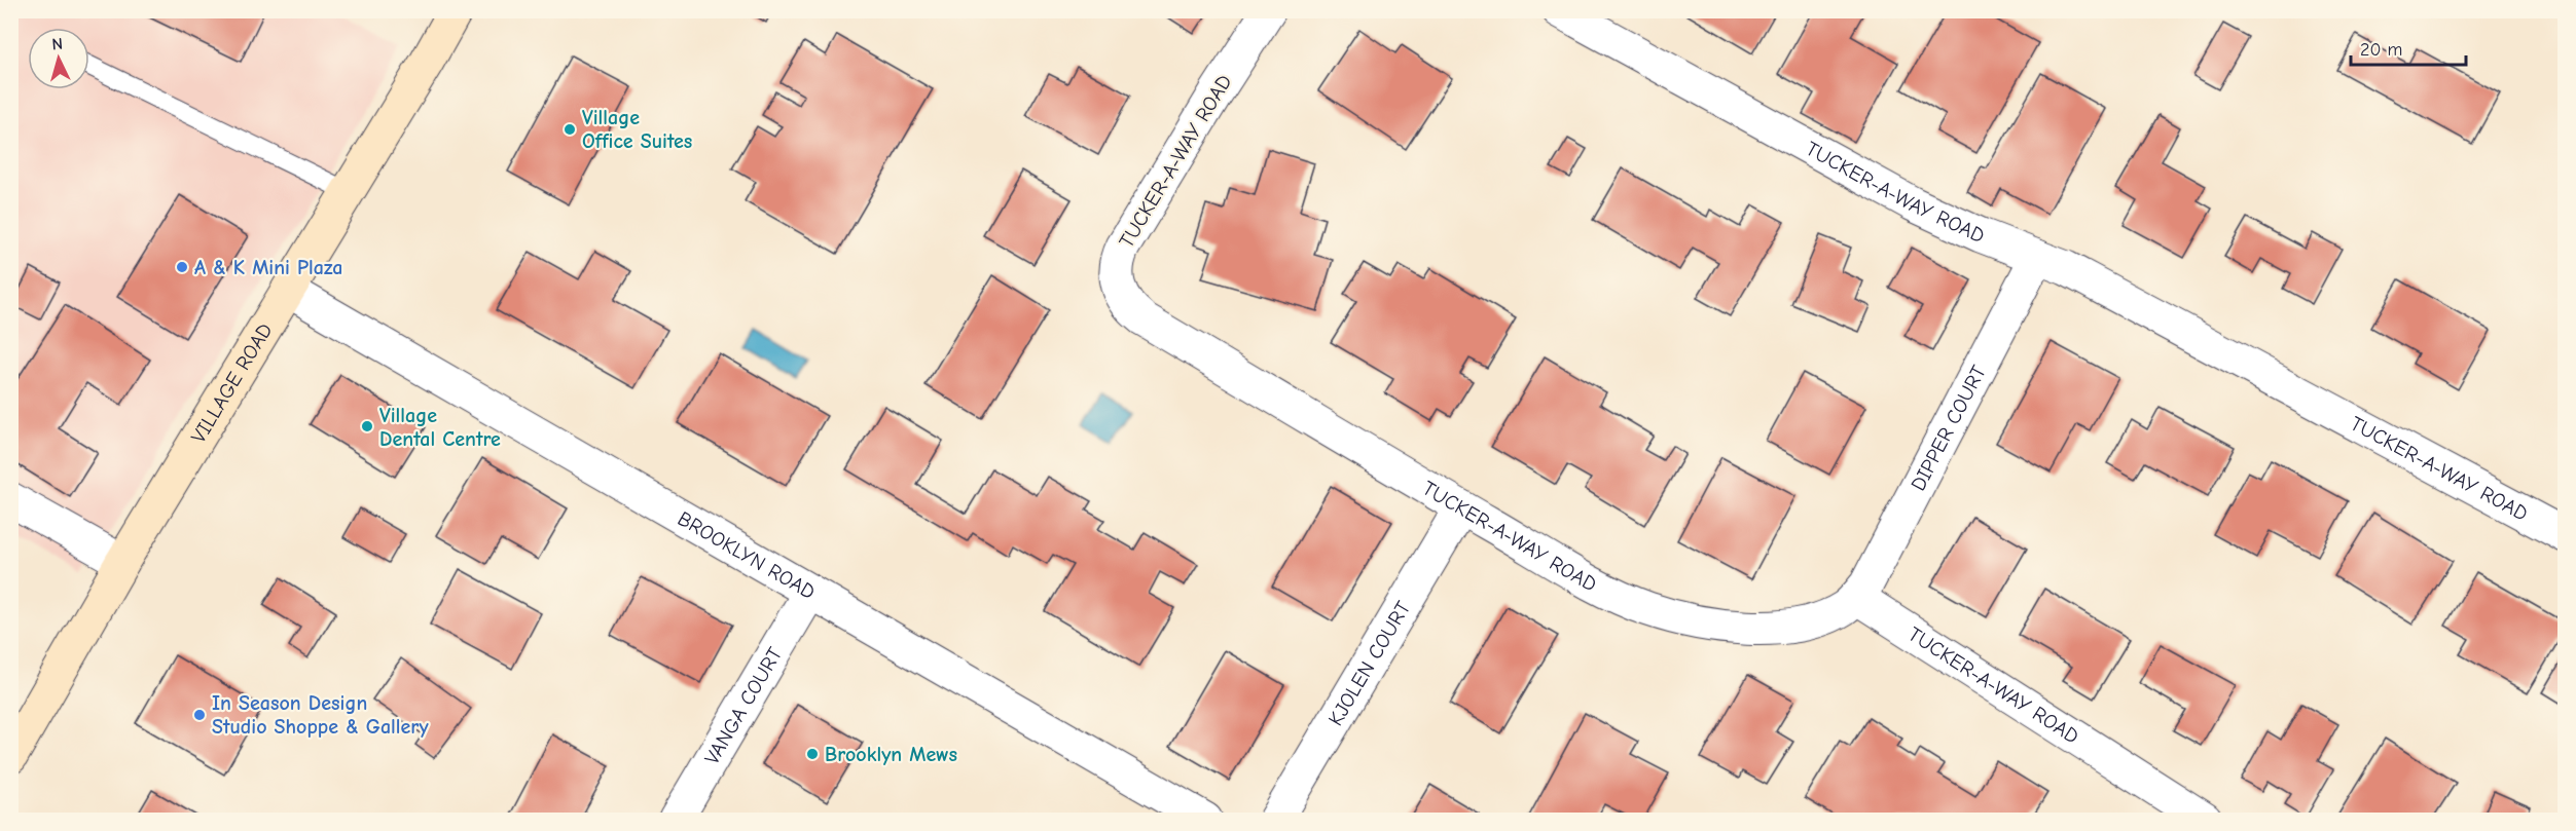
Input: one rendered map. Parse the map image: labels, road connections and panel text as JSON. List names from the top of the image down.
{
  "streets": {
    "main road": ["VILLAGE ROAD"],
    "street": [
      "TUCKER-A-WAY ROAD",
      "DIPPER COURT",
      "BROOKLYN ROAD",
      "KJOLEN COURT",
      "VANGA COURT"
    ]
  },
  "crossings": [
    ["TUCKER-A-WAY ROAD", "DIPPER COURT"],
    ["TUCKER-A-WAY ROAD", "KJOLEN COURT"],
    ["VILLAGE ROAD", "BROOKLYN ROAD"],
    ["BROOKLYN ROAD", "VANGA COURT"]
  ],
  "places": [
    "Village Office Suites",
    "A & K Mini Plaza",
    "Village Dental Centre",
    "In Season Design Studio Shoppe & Gallery",
    "Brooklyn Mews"
  ],
  "scale_bar": "20 m",
  "north": "top"
}
